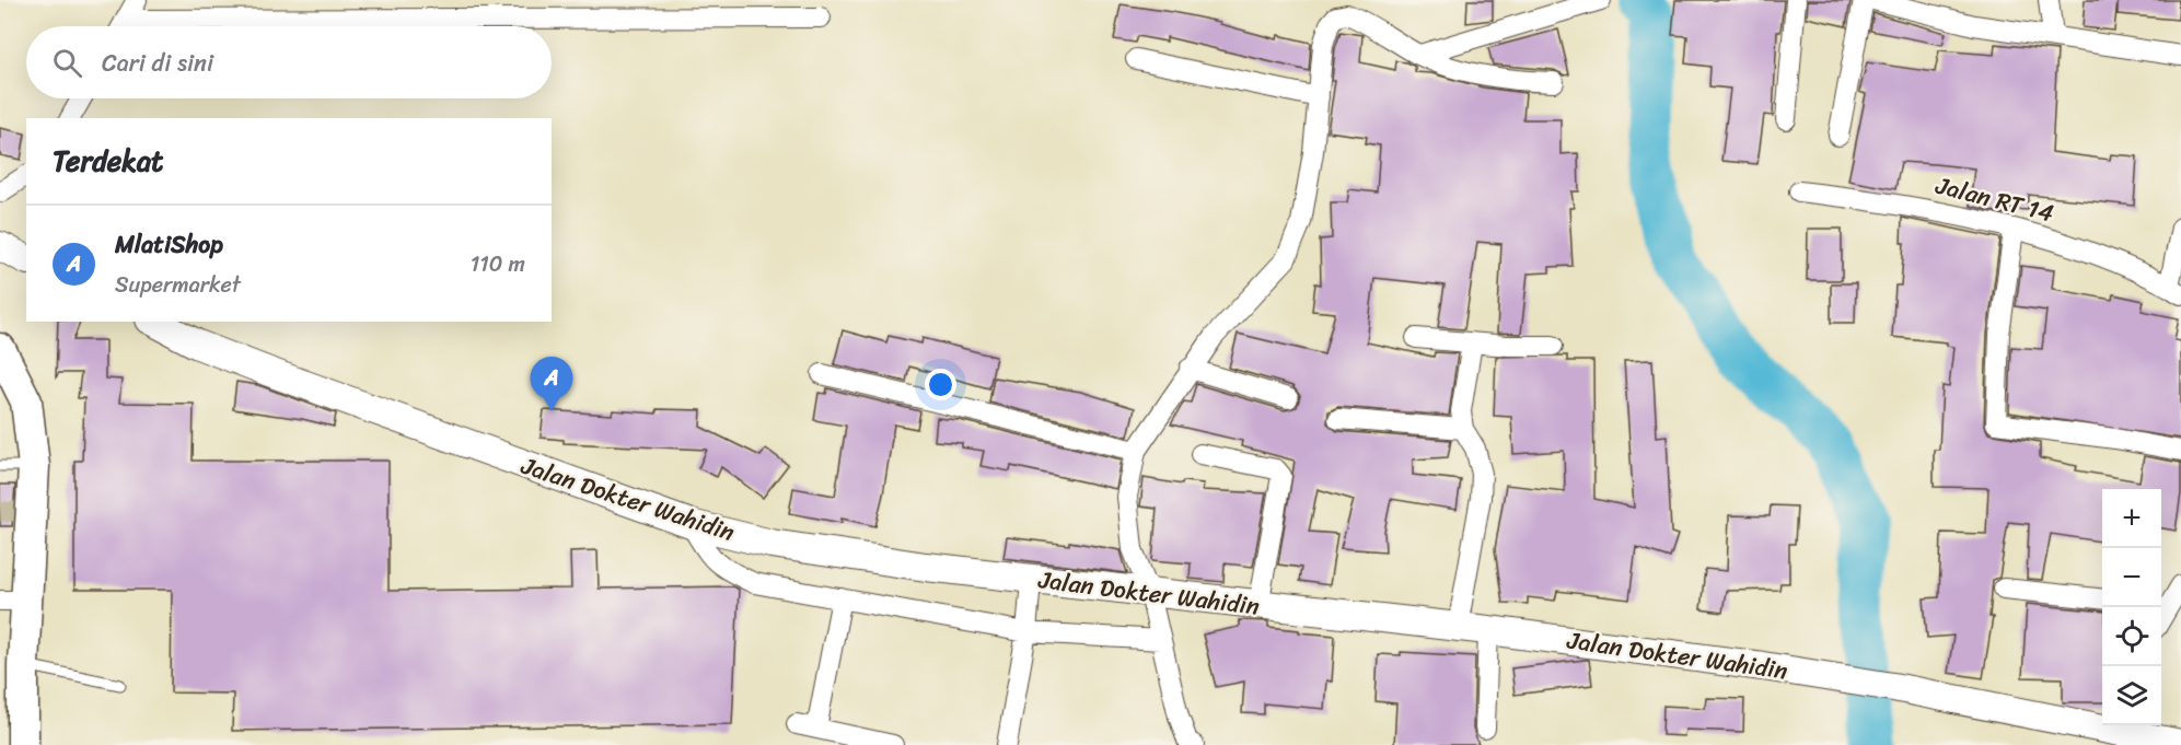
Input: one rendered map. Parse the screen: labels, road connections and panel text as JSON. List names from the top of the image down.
{
  "streets": {
    "main road": ["Jalan Dokter Wahidin"],
    "street": ["Jalan RT 14"]
  },
  "page": {
    "search": "Cari di sini",
    "heading": "Terdekat",
    "list": [
      {
        "mark": "A",
        "name": "MlatiShop",
        "note": "Supermarket",
        "value": "110 m"
      }
    ],
    "pins": "A",
    "map_buttons": ["+", "−"]
  }
}
